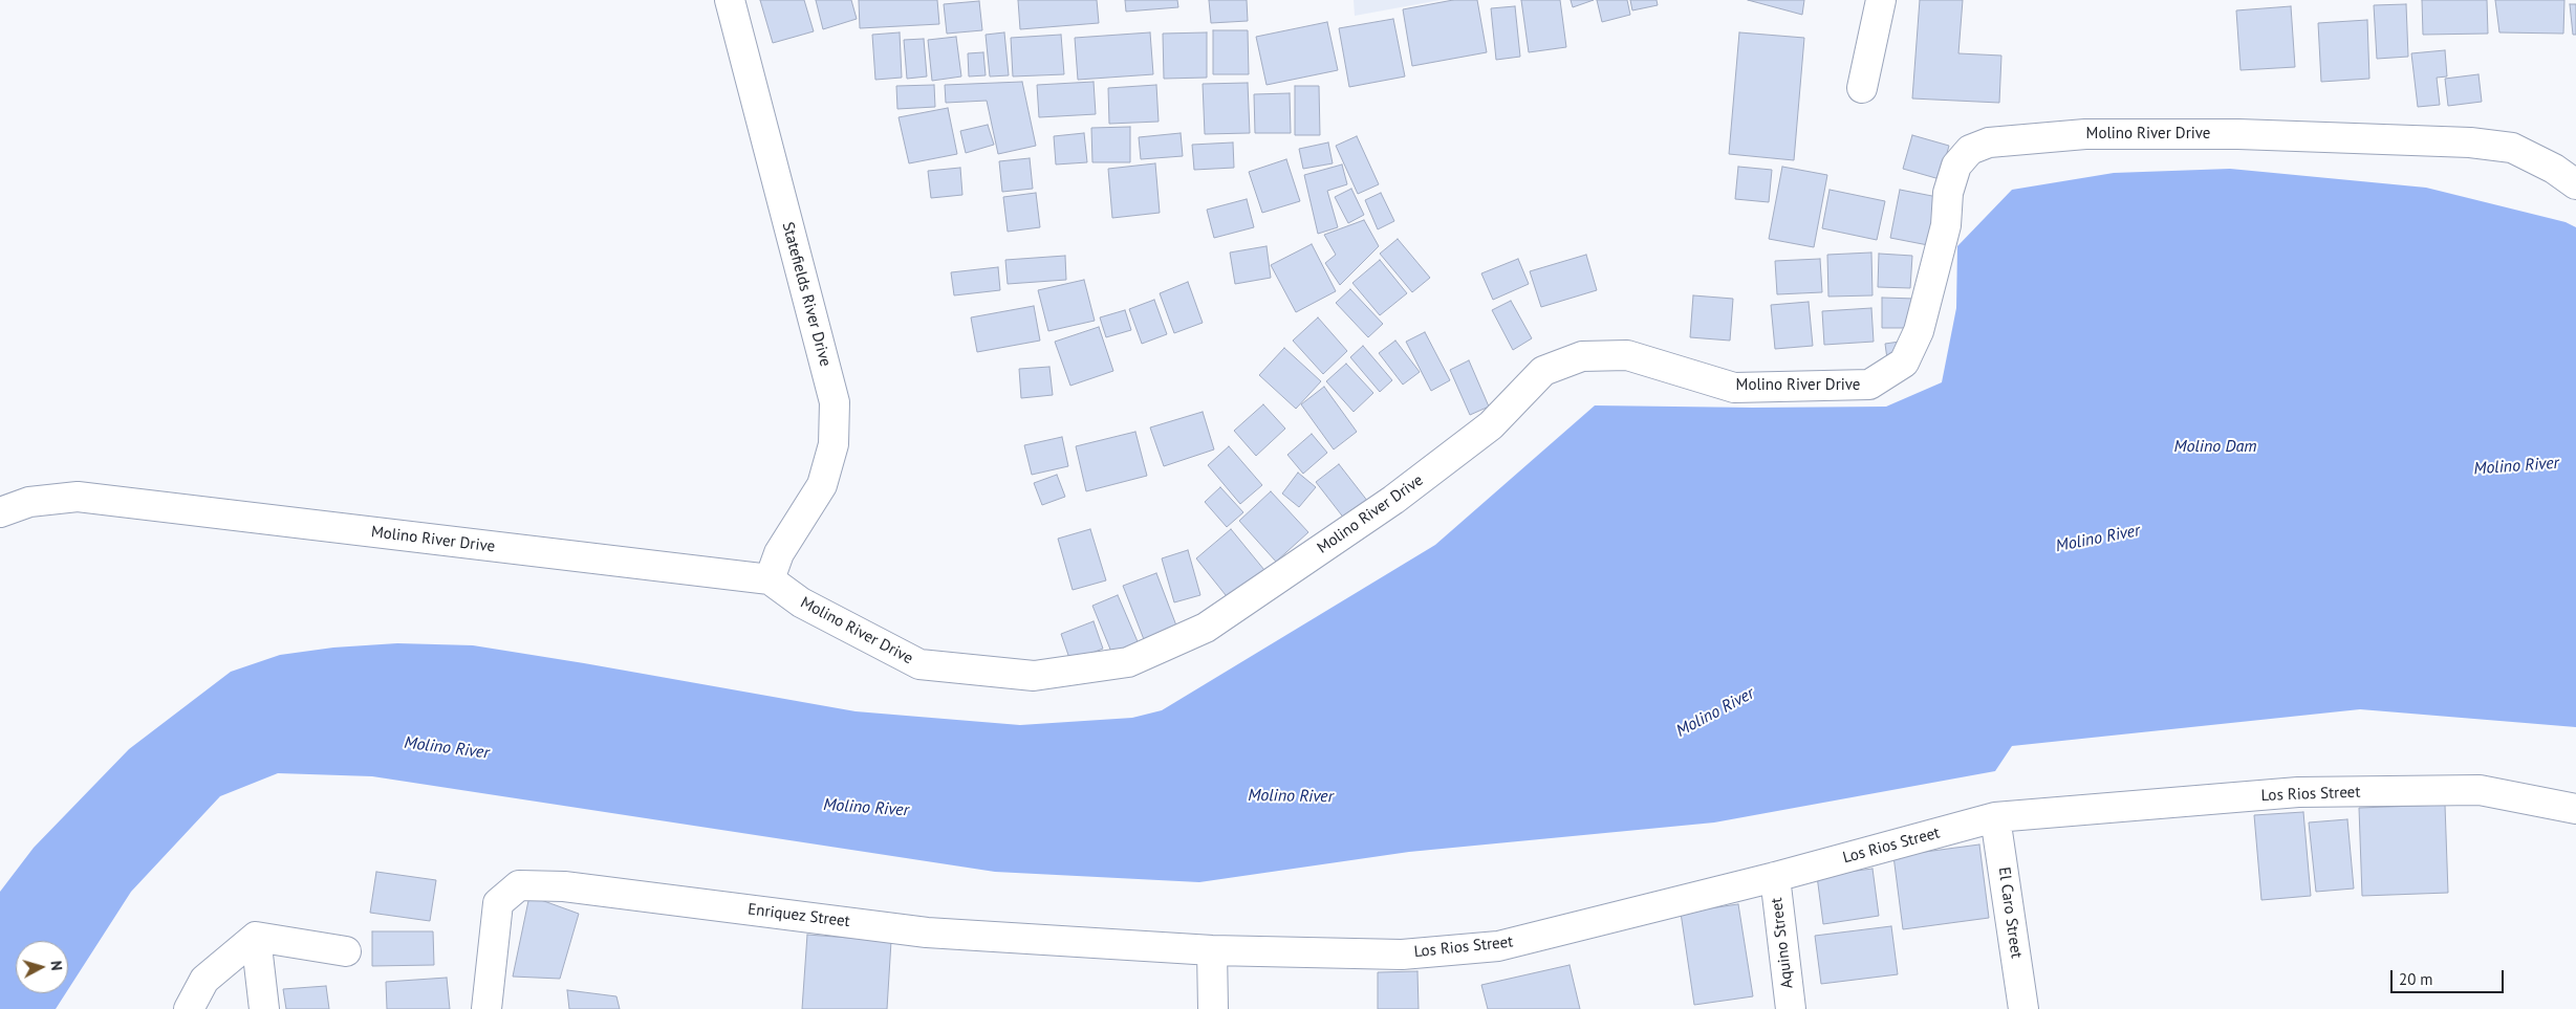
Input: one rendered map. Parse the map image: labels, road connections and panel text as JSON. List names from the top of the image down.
{
  "streets": {
    "street": [
      "Molino River Drive",
      "Statefields River Drive",
      "Los Rios Street",
      "El Caro Street",
      "Enriquez Street",
      "Aquino Street"
    ]
  },
  "crossings": [
    ["Molino River Drive", "Statefields River Drive"],
    ["Los Rios Street", "El Caro Street"],
    ["Los Rios Street", "Enriquez Street"],
    ["Los Rios Street", "Aquino Street"]
  ],
  "water": ["Molino Dam", "Molino River"],
  "scale_bar": "20 m",
  "north": "right"
}
